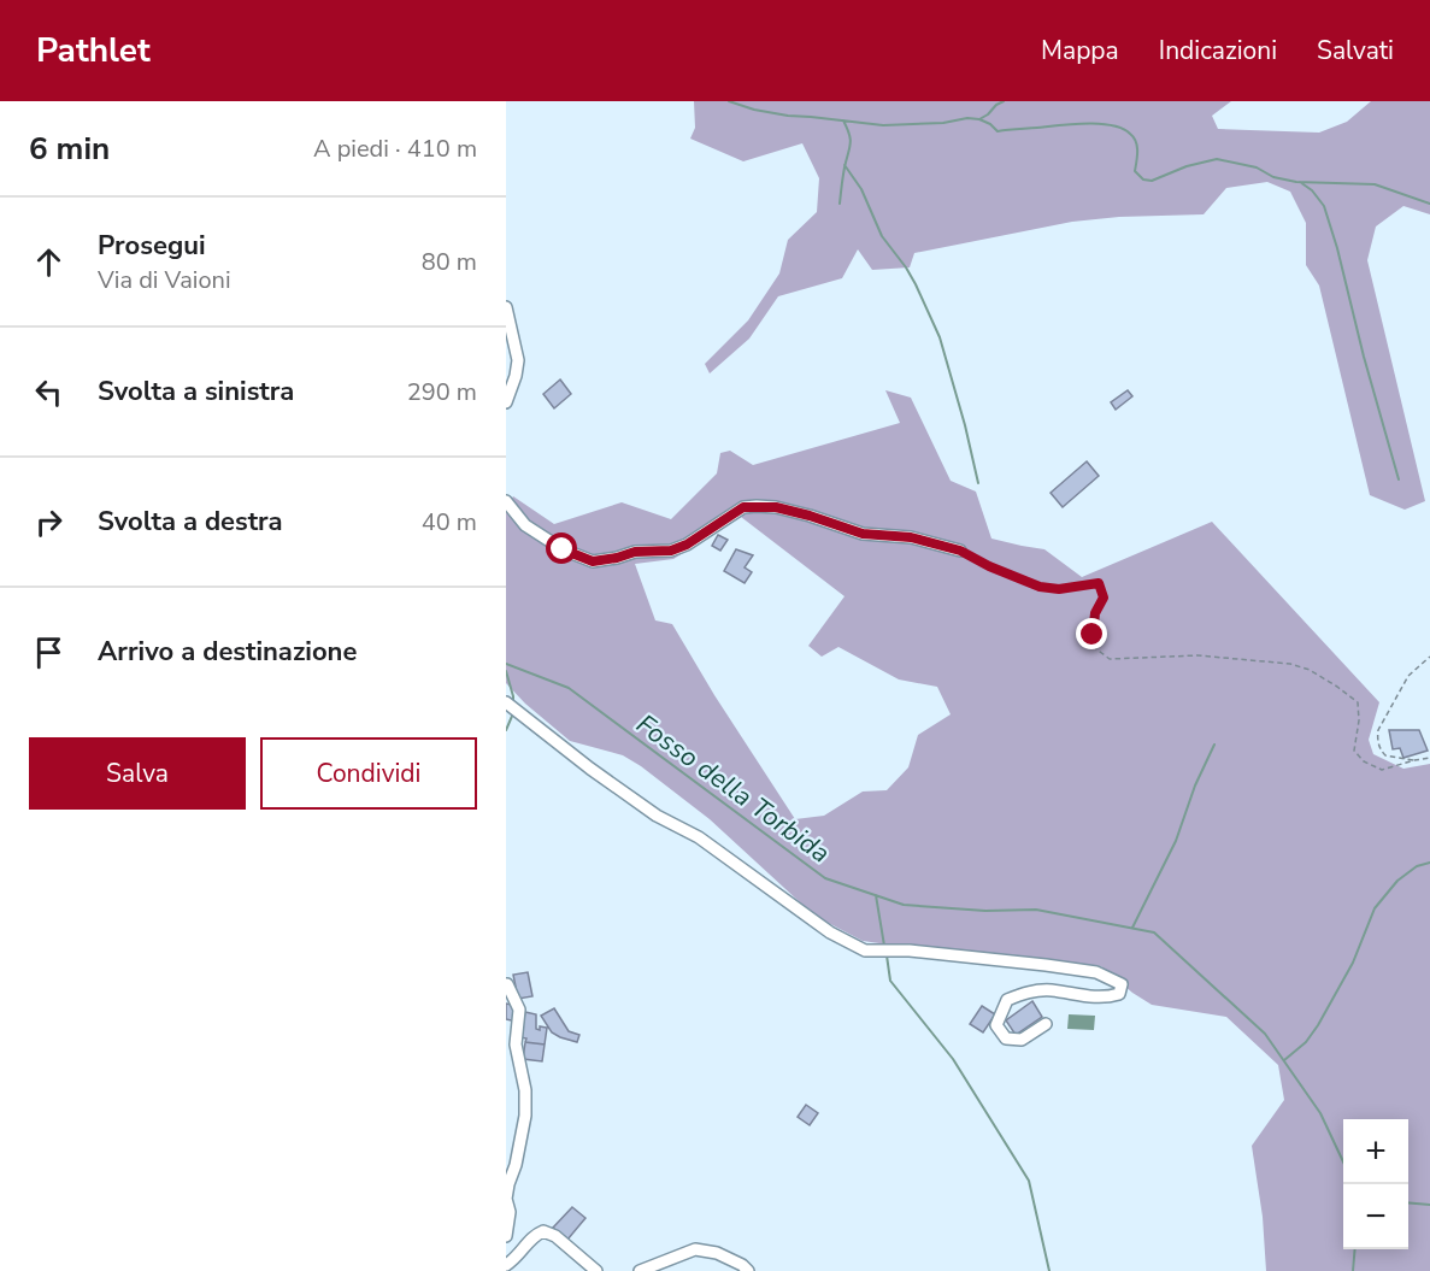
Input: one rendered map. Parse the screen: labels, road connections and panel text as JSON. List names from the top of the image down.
{
  "water": ["Fosso della Torbida"],
  "page": {
    "header": "Pathlet",
    "nav": ["Mappa", "Indicazioni", "Salvati"],
    "heading": ["6 min", "A piedi · 410 m"],
    "list": [
      ["Prosegui", "Via di Vaioni", "80 m"],
      ["Svolta a sinistra", "290 m"],
      ["Svolta a destra", "40 m"],
      "Arrivo a destinazione"
    ],
    "buttons": ["Salva", "Condividi"],
    "map_buttons": ["+", "−"]
  }
}
